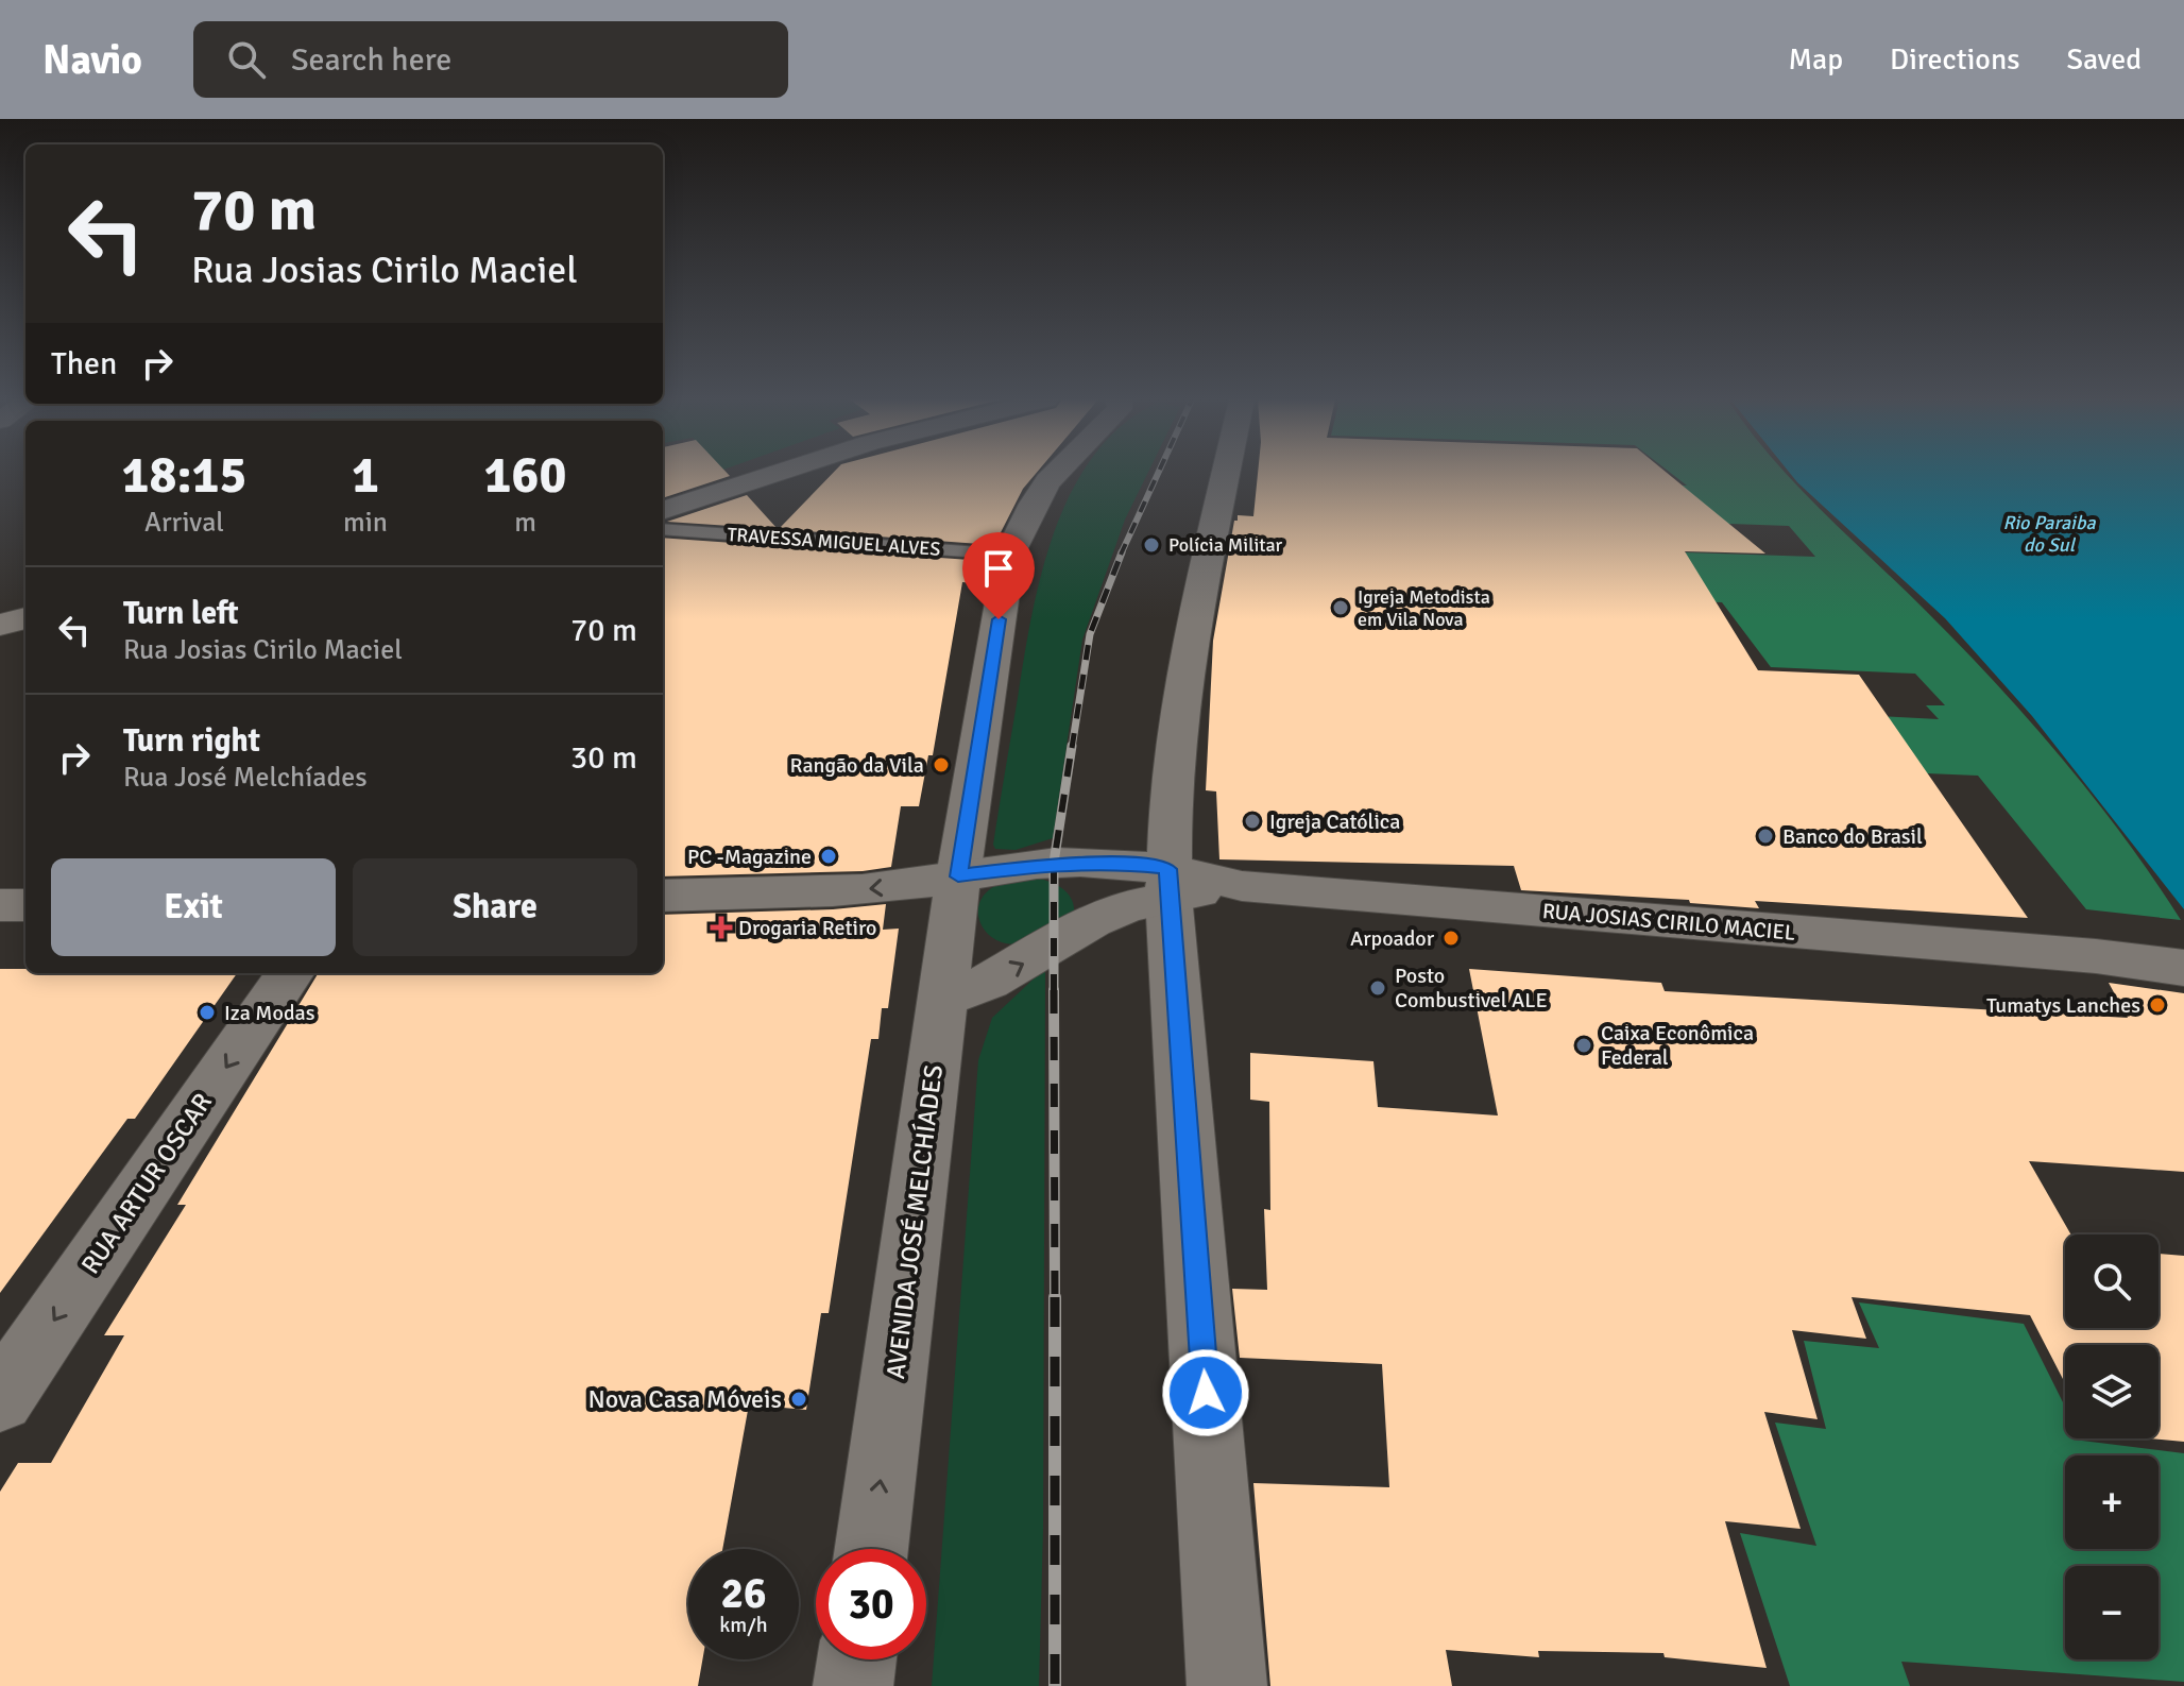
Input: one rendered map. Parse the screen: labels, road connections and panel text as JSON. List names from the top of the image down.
{
  "streets": {
    "street": ["RUA JOSIAS CIRILO MACIEL", "RUA ARTUR OSCAR", "AVENIDA JOSÉ MELCHÍADES"],
    "lane": ["TRAVESSA MIGUEL ALVES"]
  },
  "crossings": [
    ["TRAVESSA MIGUEL ALVES", "AVENIDA JOSÉ MELCHÍADES"],
    ["RUA JOSIAS CIRILO MACIEL", "AVENIDA JOSÉ MELCHÍADES"]
  ],
  "one_way": ["RUA ARTUR OSCAR"],
  "water": ["Rio Paraiba do Sul"],
  "places": {
    "other": [
      "Polícia Militar",
      "Igreja Metodista em Vila Nova",
      "Rangão da Vila",
      "Igreja Católica",
      "Banco do Brasil",
      "PC -Magazine",
      "Arpoador",
      "Posto Combustivel ALE",
      "Tumatys Lanches",
      "Iza Modas",
      "Caixa Econômica Federal",
      "Nova Casa Móveis"
    ],
    "health": ["Drogaria Retiro"]
  },
  "page": {
    "header": "Navio",
    "search": "Search here",
    "nav": ["Map", "Directions", "Saved"],
    "turn": ["70 m", "Rua Josias Cirilo Maciel"],
    "then": "Then",
    "eta": [
      "18:15",
      "Arrival",
      "1",
      "min",
      "160",
      "m"
    ],
    "list": [
      {
        "name": "Turn left",
        "note": "Rua Josias Cirilo Maciel",
        "value": "70 m"
      },
      {
        "name": "Turn right",
        "note": "Rua José Melchíades",
        "value": "30 m"
      }
    ],
    "buttons": ["Exit", "Share"],
    "map_buttons": ["+", "−"],
    "speed": "26 km/h",
    "limit": "30"
  }
}
